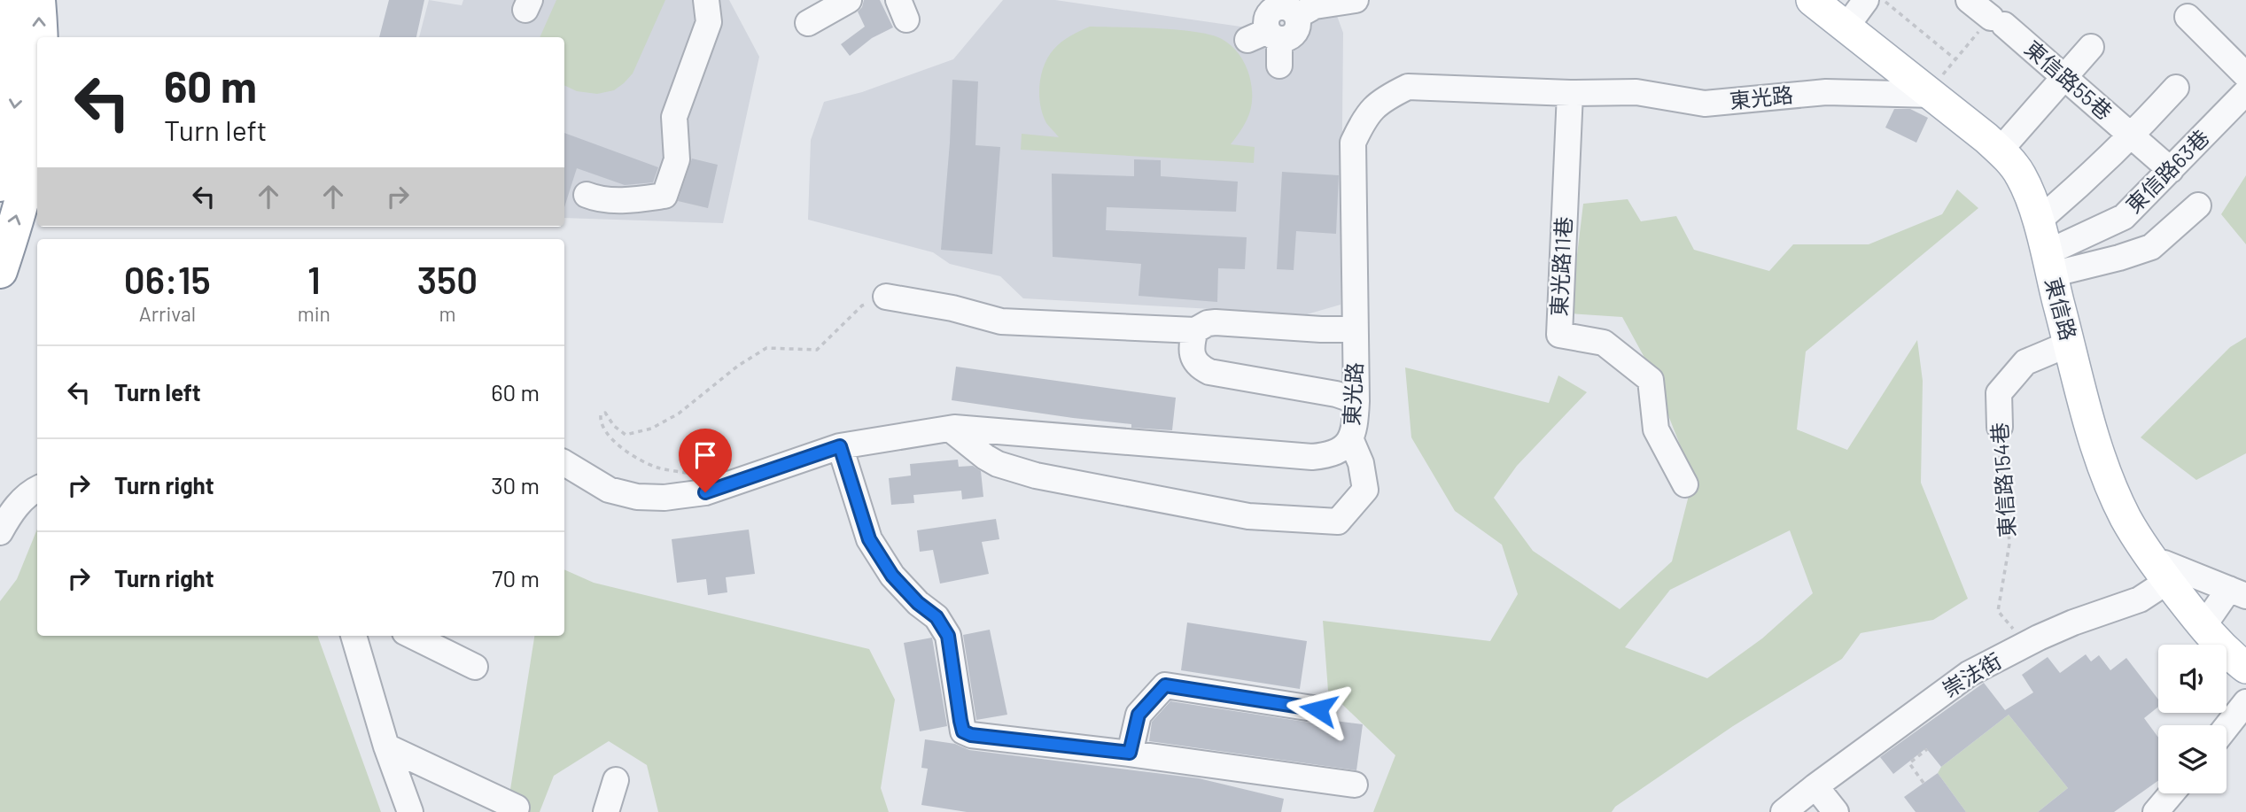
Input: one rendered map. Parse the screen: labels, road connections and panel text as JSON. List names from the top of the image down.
{
  "streets": {
    "main road": ["東信路"],
    "street": [
      "東信路55巷",
      "東光路",
      "東信路63巷",
      "東光路11巷",
      "東信路154巷",
      "崇法街"
    ]
  },
  "crossings": [
    ["東信路55巷", "東信路63巷"],
    ["東信路55巷", "東信路"],
    ["東光路", "東光路11巷"],
    ["東光路", "東信路"],
    ["東信路63巷", "東信路"],
    ["東信路", "東信路154巷"],
    ["東信路", "崇法街"],
    ["東信路154巷", "崇法街"]
  ],
  "page": {
    "turn": ["60 m", "Turn left"],
    "eta": [
      "06:15",
      "Arrival",
      "1",
      "min",
      "350",
      "m"
    ],
    "list": [
      {
        "name": "Turn left",
        "value": "60 m"
      },
      {
        "name": "Turn right",
        "value": "30 m"
      },
      {
        "name": "Turn right",
        "value": "70 m"
      }
    ]
  }
}
